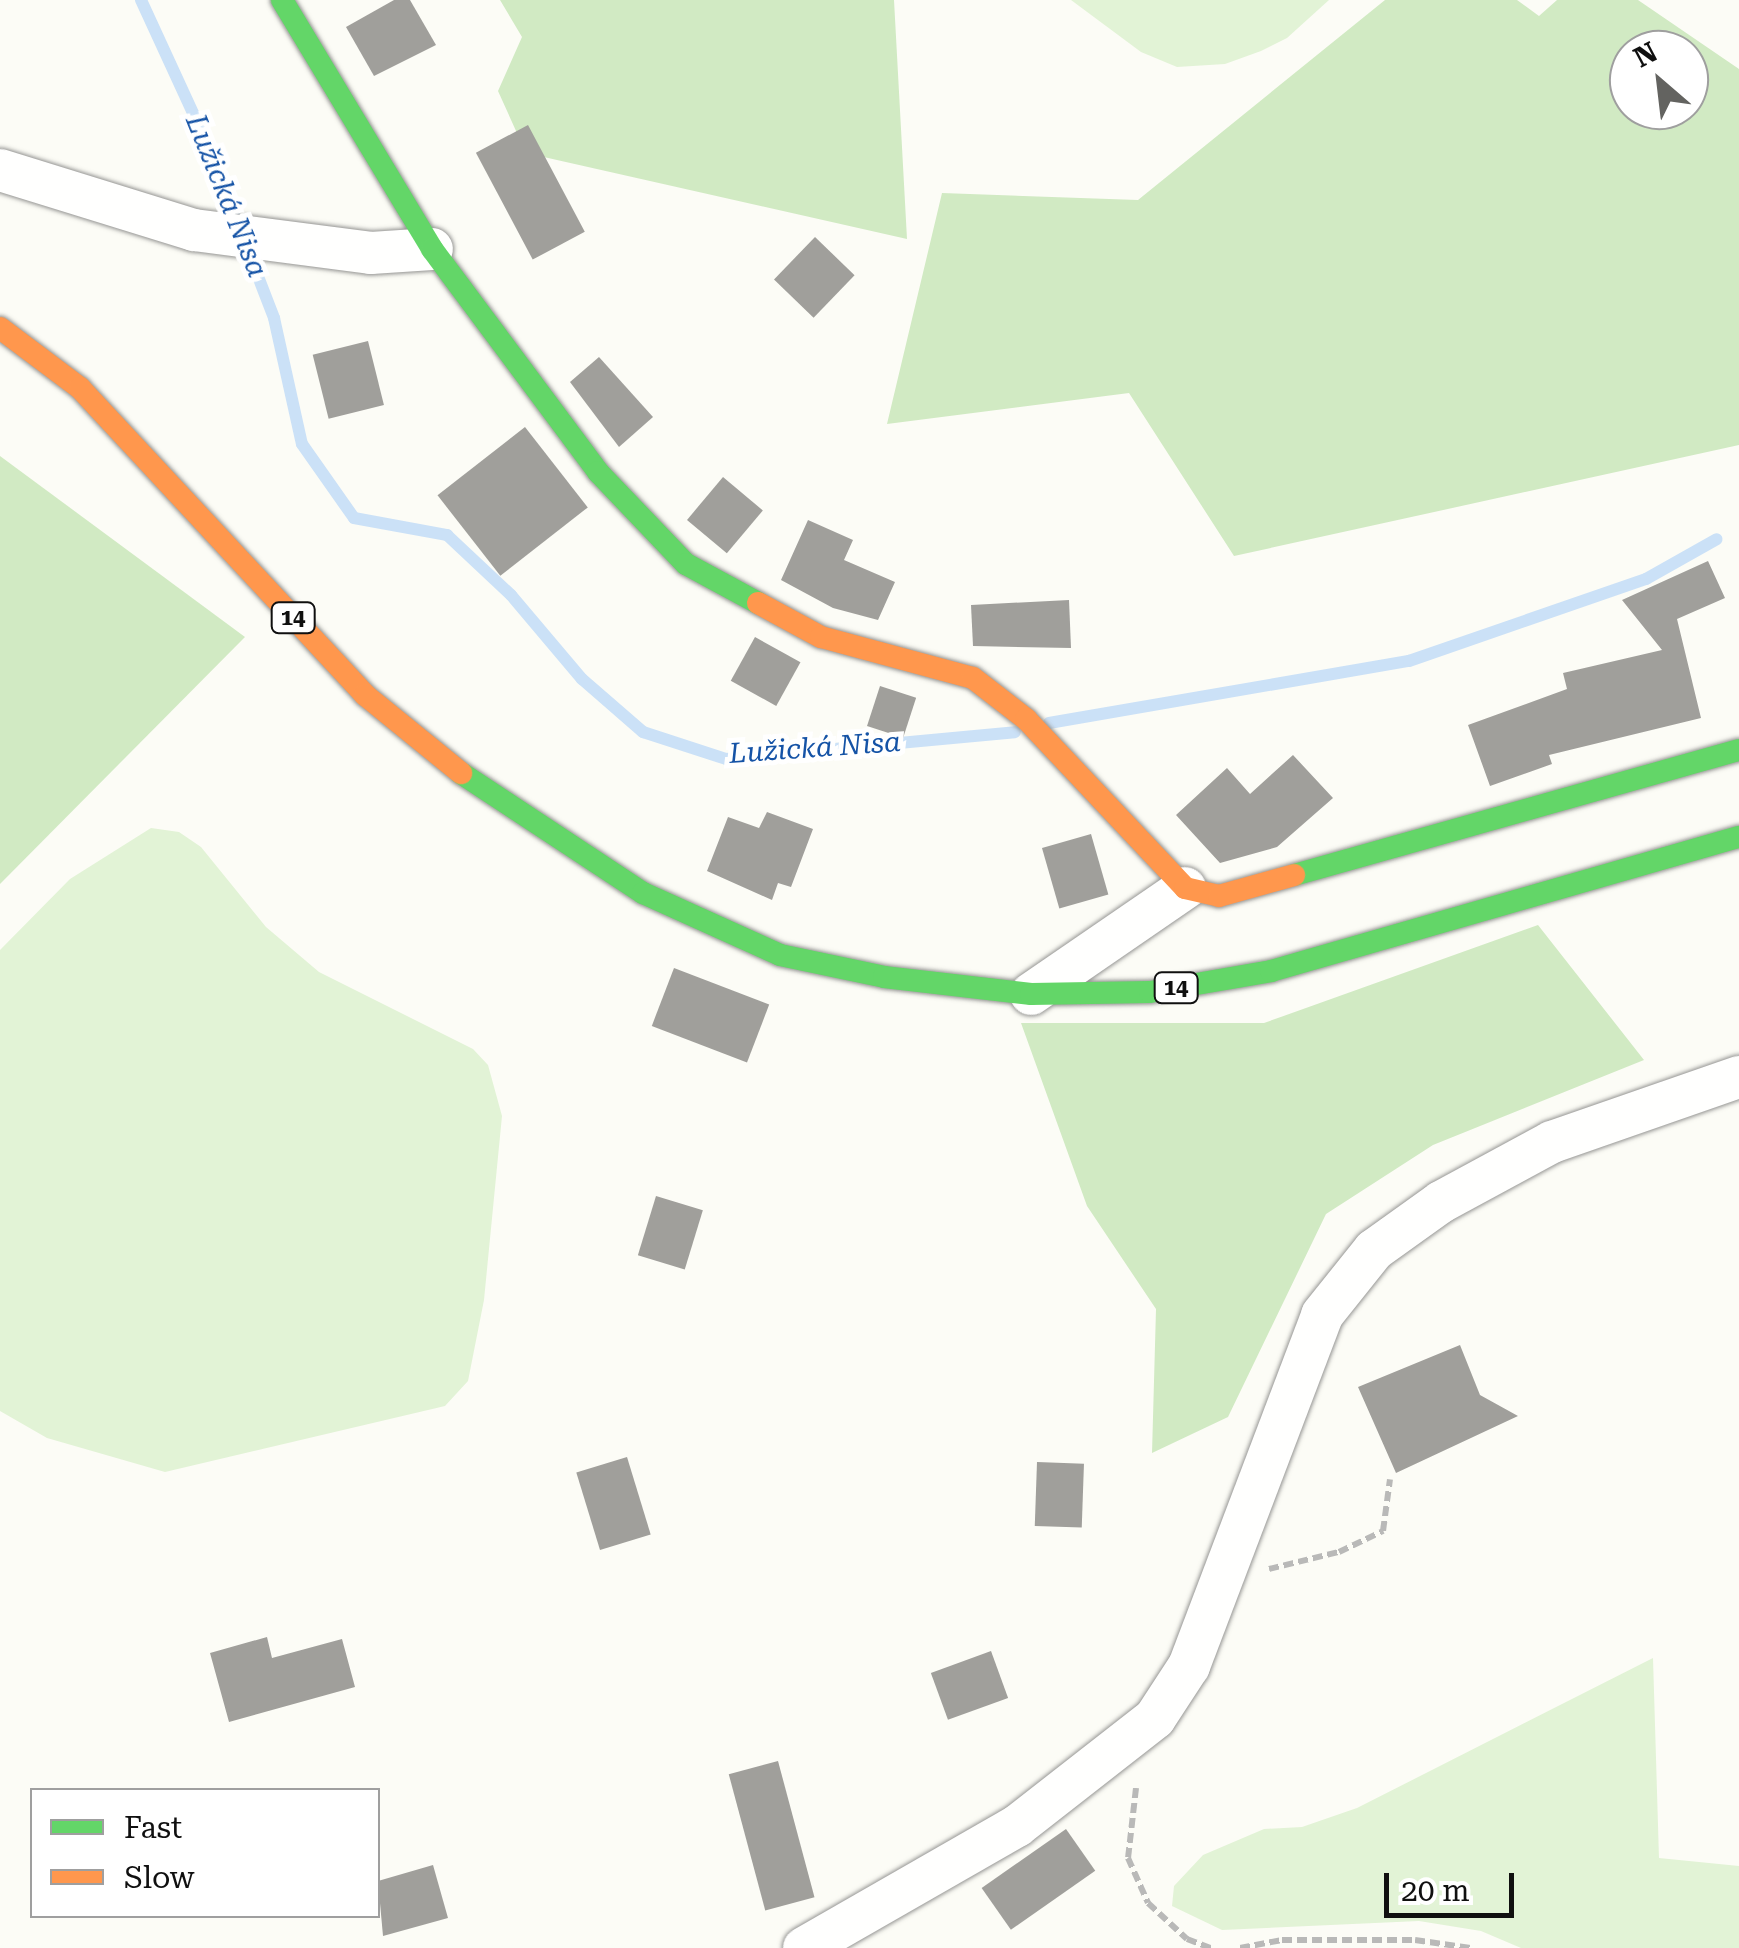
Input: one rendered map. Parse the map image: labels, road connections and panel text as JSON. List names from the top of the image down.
{
  "streets": {
    "main road": ["14"]
  },
  "water": ["Lužická Nisa"],
  "legend": ["Fast", "Slow"],
  "scale_bar": "20 m",
  "north": "top left"
}
